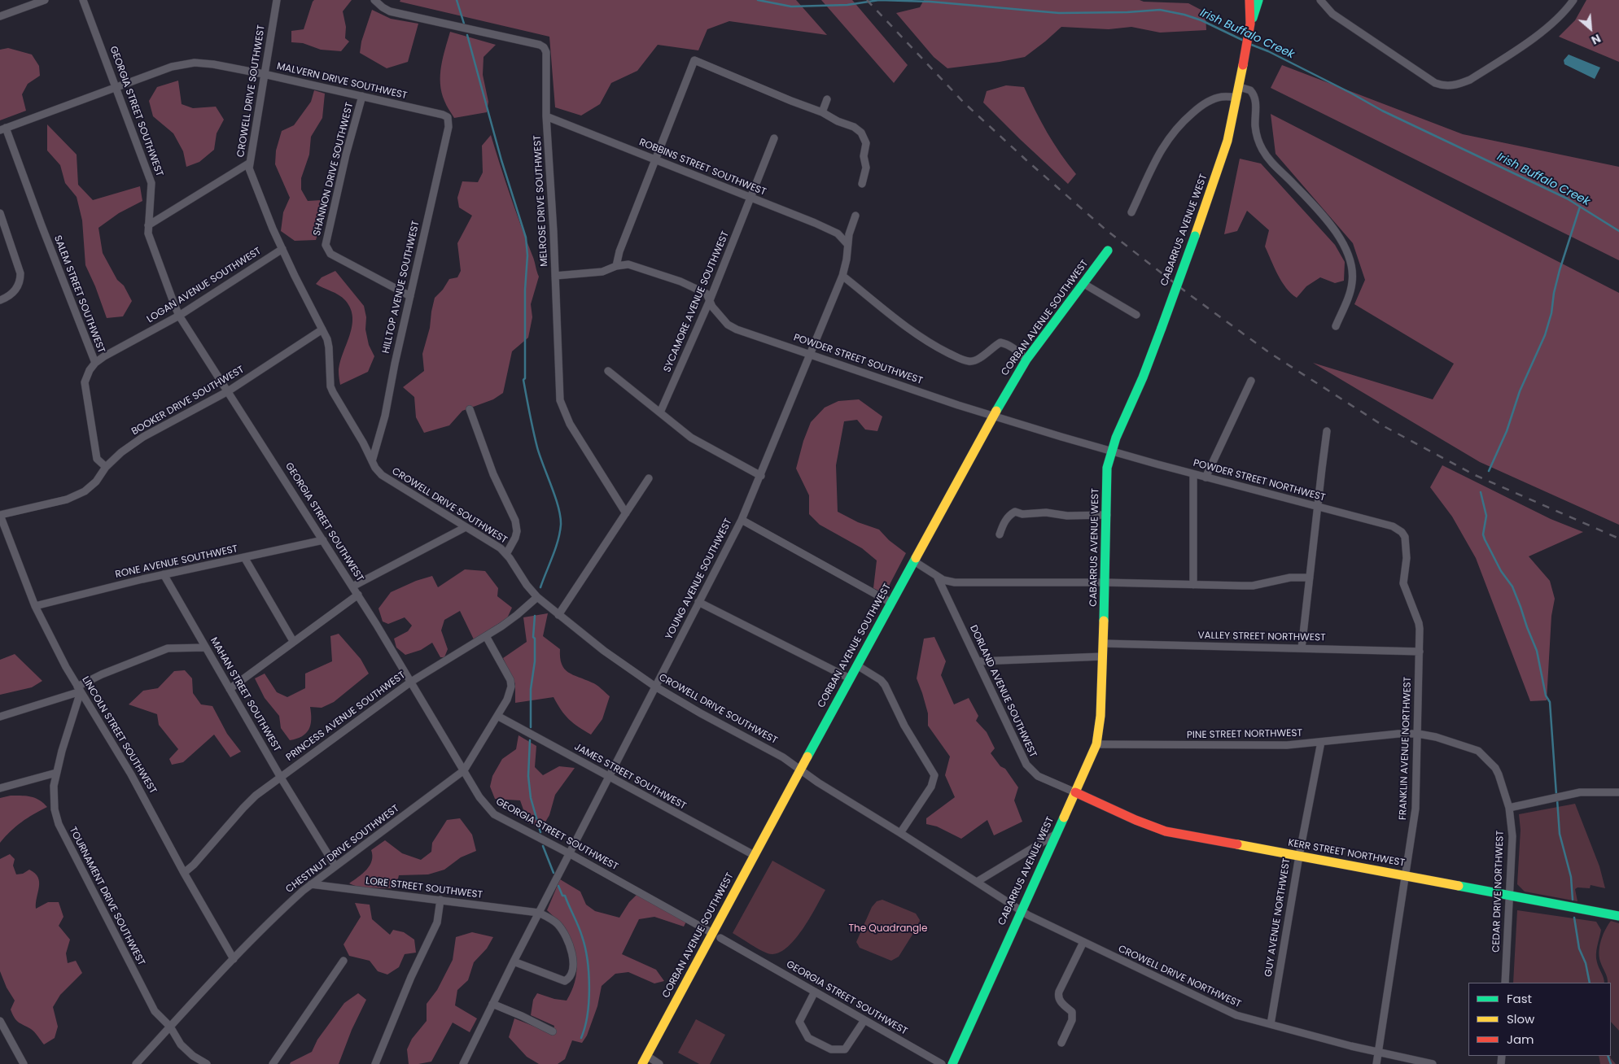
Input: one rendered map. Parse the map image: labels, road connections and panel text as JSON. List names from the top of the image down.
{
  "streets": {
    "street": [
      "MALVERN DRIVE SOUTHWEST",
      "CROWELL DRIVE SOUTHWEST",
      "GEORGIA STREET SOUTHWEST",
      "ROBBINS STREET SOUTHWEST",
      "SHANNON DRIVE SOUTHWEST",
      "MELROSE DRIVE SOUTHWEST",
      "CABARRUS AVENUE WEST",
      "LOGAN AVENUE SOUTHWEST",
      "HILLTOP AVENUE SOUTHWEST",
      "SALEM STREET SOUTHWEST",
      "SYCAMORE AVENUE SOUTHWEST",
      "CORBAN AVENUE SOUTHWEST",
      "POWDER STREET SOUTHWEST",
      "BOOKER DRIVE SOUTHWEST",
      "POWDER STREET NORTHWEST",
      "RONE AVENUE SOUTHWEST",
      "YOUNG AVENUE SOUTHWEST",
      "VALLEY STREET NORTHWEST",
      "DORLAND AVENUE SOUTHWEST",
      "MAHAN STREET SOUTHWEST",
      "PRINCESS AVENUE SOUTHWEST",
      "PINE STREET NORTHWEST",
      "LINCOLN STREET SOUTHWEST",
      "FRANKLIN AVENUE NORTHWEST",
      "JAMES STREET SOUTHWEST",
      "CHESTNUT DRIVE SOUTHWEST",
      "KERR STREET NORTHWEST",
      "LORE STREET SOUTHWEST",
      "CEDAR DRIVE NORTHWEST",
      "TOURNAMENT DRIVE SOUTHWEST",
      "GUY AVENUE NORTHWEST",
      "CROWELL DRIVE NORTHWEST"
    ]
  },
  "crossings": [
    ["MALVERN DRIVE SOUTHWEST", "CROWELL DRIVE SOUTHWEST"],
    ["MALVERN DRIVE SOUTHWEST", "GEORGIA STREET SOUTHWEST"],
    ["MALVERN DRIVE SOUTHWEST", "SHANNON DRIVE SOUTHWEST"],
    ["MALVERN DRIVE SOUTHWEST", "HILLTOP AVENUE SOUTHWEST"],
    ["MALVERN DRIVE SOUTHWEST", "SALEM STREET SOUTHWEST"],
    ["CROWELL DRIVE SOUTHWEST", "CABARRUS AVENUE WEST"],
    ["CROWELL DRIVE SOUTHWEST", "LOGAN AVENUE SOUTHWEST"],
    ["CROWELL DRIVE SOUTHWEST", "HILLTOP AVENUE SOUTHWEST"],
    ["CROWELL DRIVE SOUTHWEST", "CORBAN AVENUE SOUTHWEST"],
    ["CROWELL DRIVE SOUTHWEST", "BOOKER DRIVE SOUTHWEST"],
    ["CROWELL DRIVE SOUTHWEST", "YOUNG AVENUE SOUTHWEST"],
    ["CROWELL DRIVE SOUTHWEST", "PRINCESS AVENUE SOUTHWEST"],
    ["CROWELL DRIVE SOUTHWEST", "CROWELL DRIVE NORTHWEST"],
    ["GEORGIA STREET SOUTHWEST", "LOGAN AVENUE SOUTHWEST"],
    ["GEORGIA STREET SOUTHWEST", "CORBAN AVENUE SOUTHWEST"],
    ["GEORGIA STREET SOUTHWEST", "BOOKER DRIVE SOUTHWEST"],
    ["GEORGIA STREET SOUTHWEST", "RONE AVENUE SOUTHWEST"],
    ["GEORGIA STREET SOUTHWEST", "YOUNG AVENUE SOUTHWEST"],
    ["GEORGIA STREET SOUTHWEST", "PRINCESS AVENUE SOUTHWEST"],
    ["GEORGIA STREET SOUTHWEST", "CHESTNUT DRIVE SOUTHWEST"],
    ["ROBBINS STREET SOUTHWEST", "MELROSE DRIVE SOUTHWEST"],
    ["ROBBINS STREET SOUTHWEST", "SYCAMORE AVENUE SOUTHWEST"],
    ["ROBBINS STREET SOUTHWEST", "YOUNG AVENUE SOUTHWEST"],
    ["SHANNON DRIVE SOUTHWEST", "HILLTOP AVENUE SOUTHWEST"],
    ["CABARRUS AVENUE WEST", "POWDER STREET SOUTHWEST"],
    ["CABARRUS AVENUE WEST", "POWDER STREET NORTHWEST"],
    ["CABARRUS AVENUE WEST", "VALLEY STREET NORTHWEST"],
    ["CABARRUS AVENUE WEST", "DORLAND AVENUE SOUTHWEST"],
    ["CABARRUS AVENUE WEST", "PINE STREET NORTHWEST"],
    ["CABARRUS AVENUE WEST", "KERR STREET NORTHWEST"],
    ["CABARRUS AVENUE WEST", "CROWELL DRIVE NORTHWEST"],
    ["LOGAN AVENUE SOUTHWEST", "SALEM STREET SOUTHWEST"],
    ["SALEM STREET SOUTHWEST", "BOOKER DRIVE SOUTHWEST"],
    ["SYCAMORE AVENUE SOUTHWEST", "POWDER STREET SOUTHWEST"],
    ["CORBAN AVENUE SOUTHWEST", "POWDER STREET SOUTHWEST"],
    ["CORBAN AVENUE SOUTHWEST", "JAMES STREET SOUTHWEST"],
    ["POWDER STREET SOUTHWEST", "POWDER STREET NORTHWEST"],
    ["POWDER STREET SOUTHWEST", "YOUNG AVENUE SOUTHWEST"],
    ["BOOKER DRIVE SOUTHWEST", "LINCOLN STREET SOUTHWEST"],
    ["POWDER STREET NORTHWEST", "FRANKLIN AVENUE NORTHWEST"],
    ["RONE AVENUE SOUTHWEST", "MAHAN STREET SOUTHWEST"],
    ["RONE AVENUE SOUTHWEST", "LINCOLN STREET SOUTHWEST"],
    ["YOUNG AVENUE SOUTHWEST", "JAMES STREET SOUTHWEST"],
    ["YOUNG AVENUE SOUTHWEST", "LORE STREET SOUTHWEST"],
    ["VALLEY STREET NORTHWEST", "FRANKLIN AVENUE NORTHWEST"],
    ["DORLAND AVENUE SOUTHWEST", "KERR STREET NORTHWEST"],
    ["MAHAN STREET SOUTHWEST", "PRINCESS AVENUE SOUTHWEST"],
    ["MAHAN STREET SOUTHWEST", "CHESTNUT DRIVE SOUTHWEST"],
    ["PRINCESS AVENUE SOUTHWEST", "LINCOLN STREET SOUTHWEST"],
    ["PRINCESS AVENUE SOUTHWEST", "CHESTNUT DRIVE SOUTHWEST"],
    ["PINE STREET NORTHWEST", "FRANKLIN AVENUE NORTHWEST"],
    ["PINE STREET NORTHWEST", "CEDAR DRIVE NORTHWEST"],
    ["PINE STREET NORTHWEST", "GUY AVENUE NORTHWEST"],
    ["LINCOLN STREET SOUTHWEST", "CHESTNUT DRIVE SOUTHWEST"],
    ["LINCOLN STREET SOUTHWEST", "TOURNAMENT DRIVE SOUTHWEST"],
    ["FRANKLIN AVENUE NORTHWEST", "KERR STREET NORTHWEST"],
    ["FRANKLIN AVENUE NORTHWEST", "CEDAR DRIVE NORTHWEST"],
    ["FRANKLIN AVENUE NORTHWEST", "CROWELL DRIVE NORTHWEST"],
    ["JAMES STREET SOUTHWEST", "CHESTNUT DRIVE SOUTHWEST"],
    ["CHESTNUT DRIVE SOUTHWEST", "LORE STREET SOUTHWEST"],
    ["CHESTNUT DRIVE SOUTHWEST", "TOURNAMENT DRIVE SOUTHWEST"],
    ["KERR STREET NORTHWEST", "CEDAR DRIVE NORTHWEST"],
    ["KERR STREET NORTHWEST", "GUY AVENUE NORTHWEST"],
    ["GUY AVENUE NORTHWEST", "CROWELL DRIVE NORTHWEST"]
  ],
  "water": ["Irish Buffalo Creek"],
  "parks": ["The Quadrangle"],
  "legend": ["Fast", "Slow", "Jam"],
  "north": "bottom right"
}
